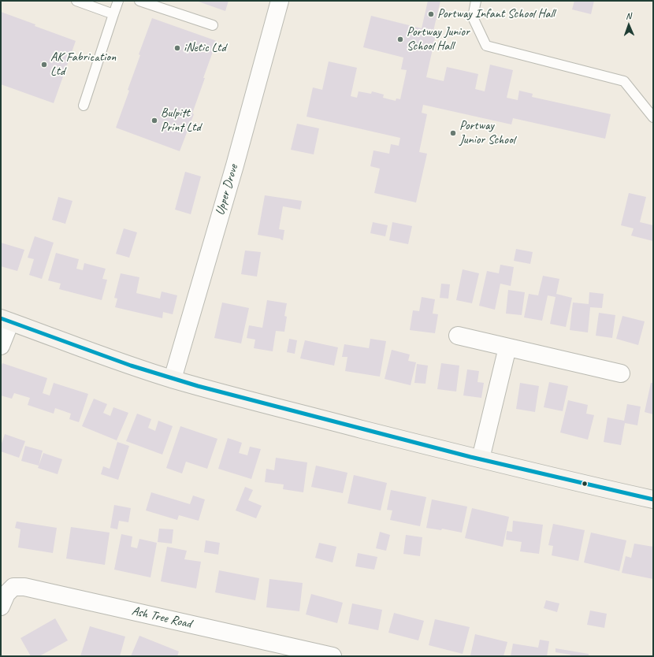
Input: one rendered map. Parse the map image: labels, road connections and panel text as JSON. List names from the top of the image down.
{
  "streets": {
    "street": ["Upper Drove", "Ash Tree Road"]
  },
  "places": [
    "Portway Infant School Hall",
    "Portway Junior School Hall",
    "iNetic Ltd",
    "AK Fabrication Ltd",
    "Bulpitt Print Ltd",
    "Portway Junior School"
  ],
  "north": "top"
}
